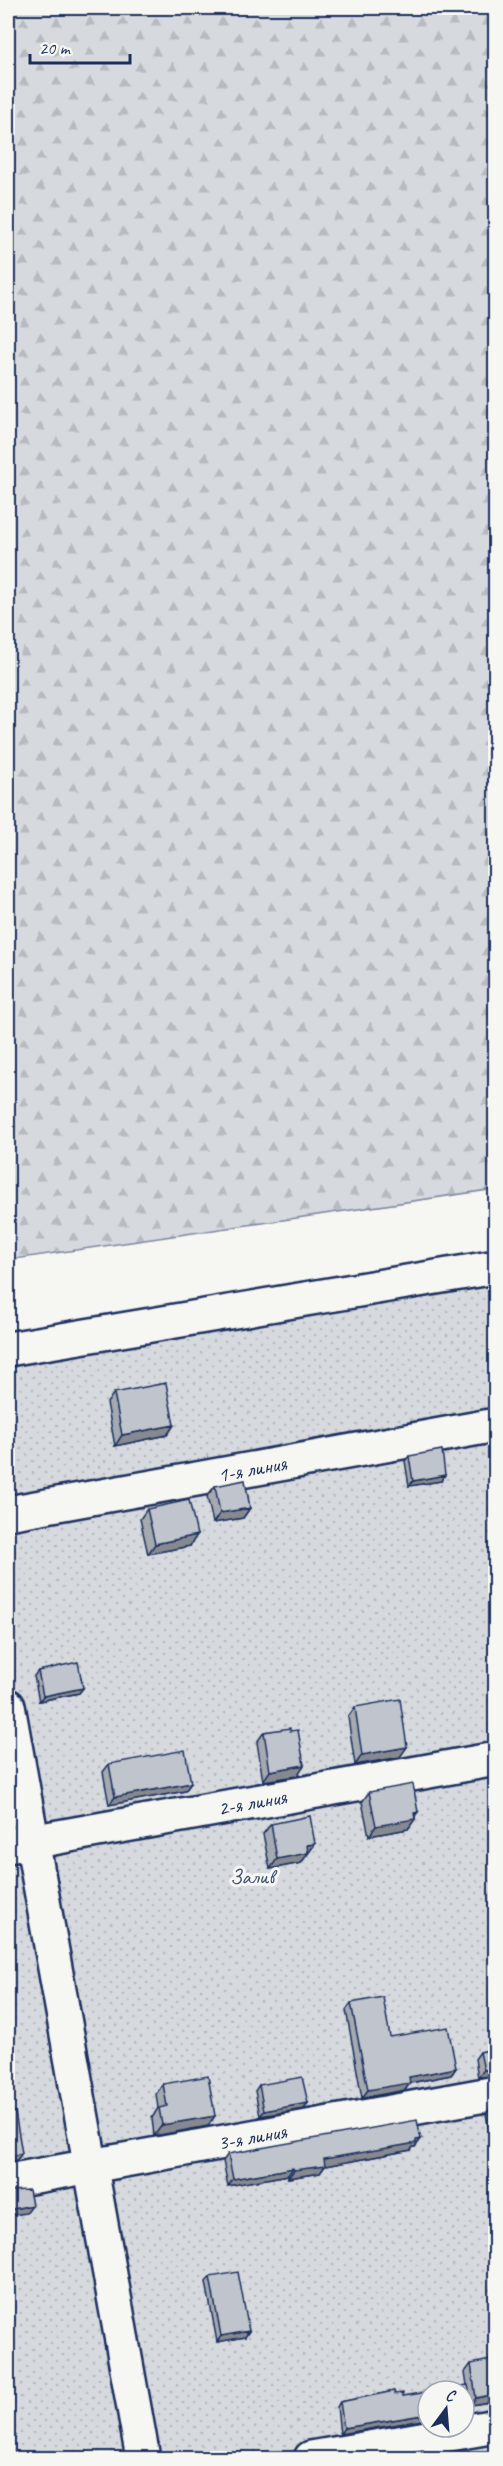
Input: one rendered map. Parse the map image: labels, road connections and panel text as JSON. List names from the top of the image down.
{
  "streets": {
    "street": ["1-я линия", "2-я линия", "3-я линия"]
  },
  "parks": ["Залив"],
  "scale_bar": "20 m",
  "north": "top"
}
